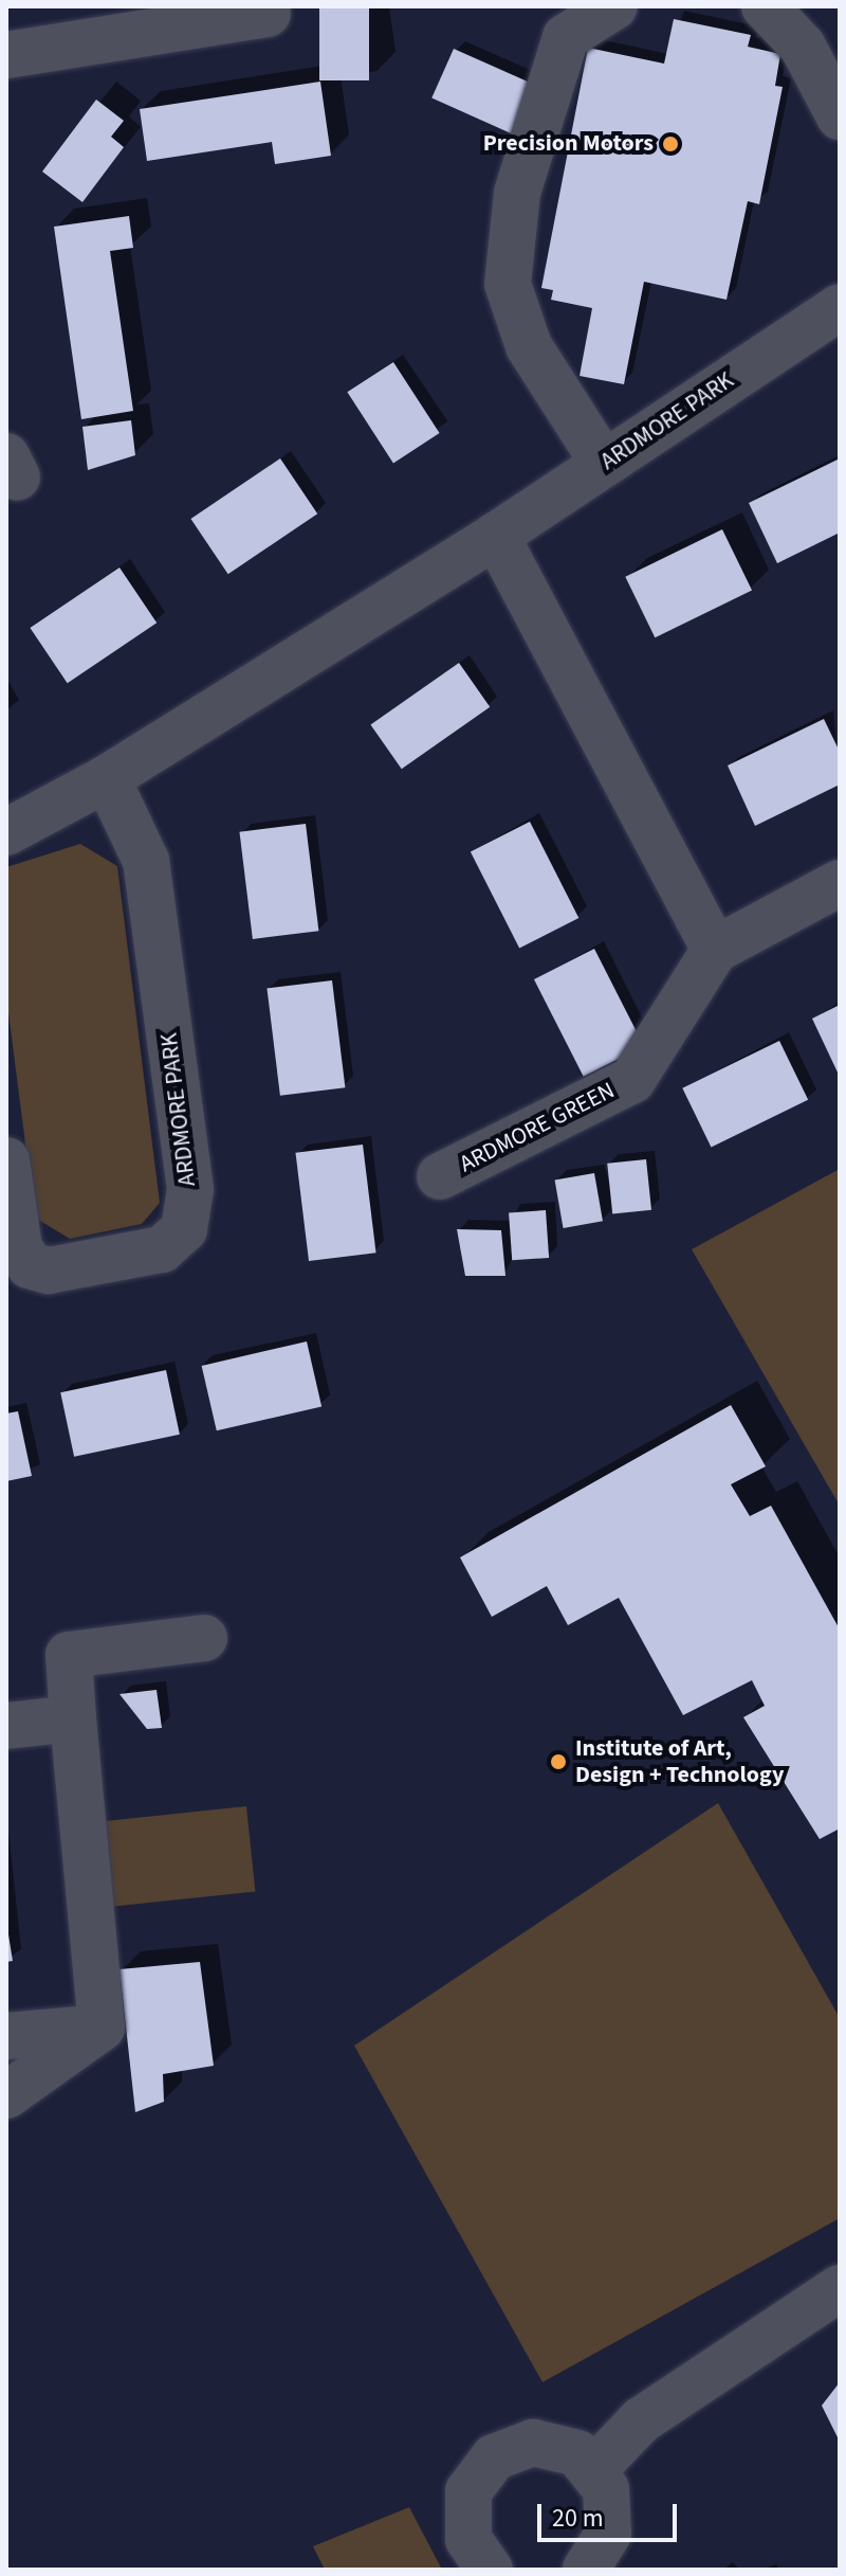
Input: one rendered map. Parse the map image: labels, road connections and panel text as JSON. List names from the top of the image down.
{
  "streets": {
    "street": ["ARDMORE PARK", "ARDMORE GREEN"]
  },
  "places": ["Precision Motors", "Institute of Art, Design + Technology"],
  "scale_bar": "20 m"
}
